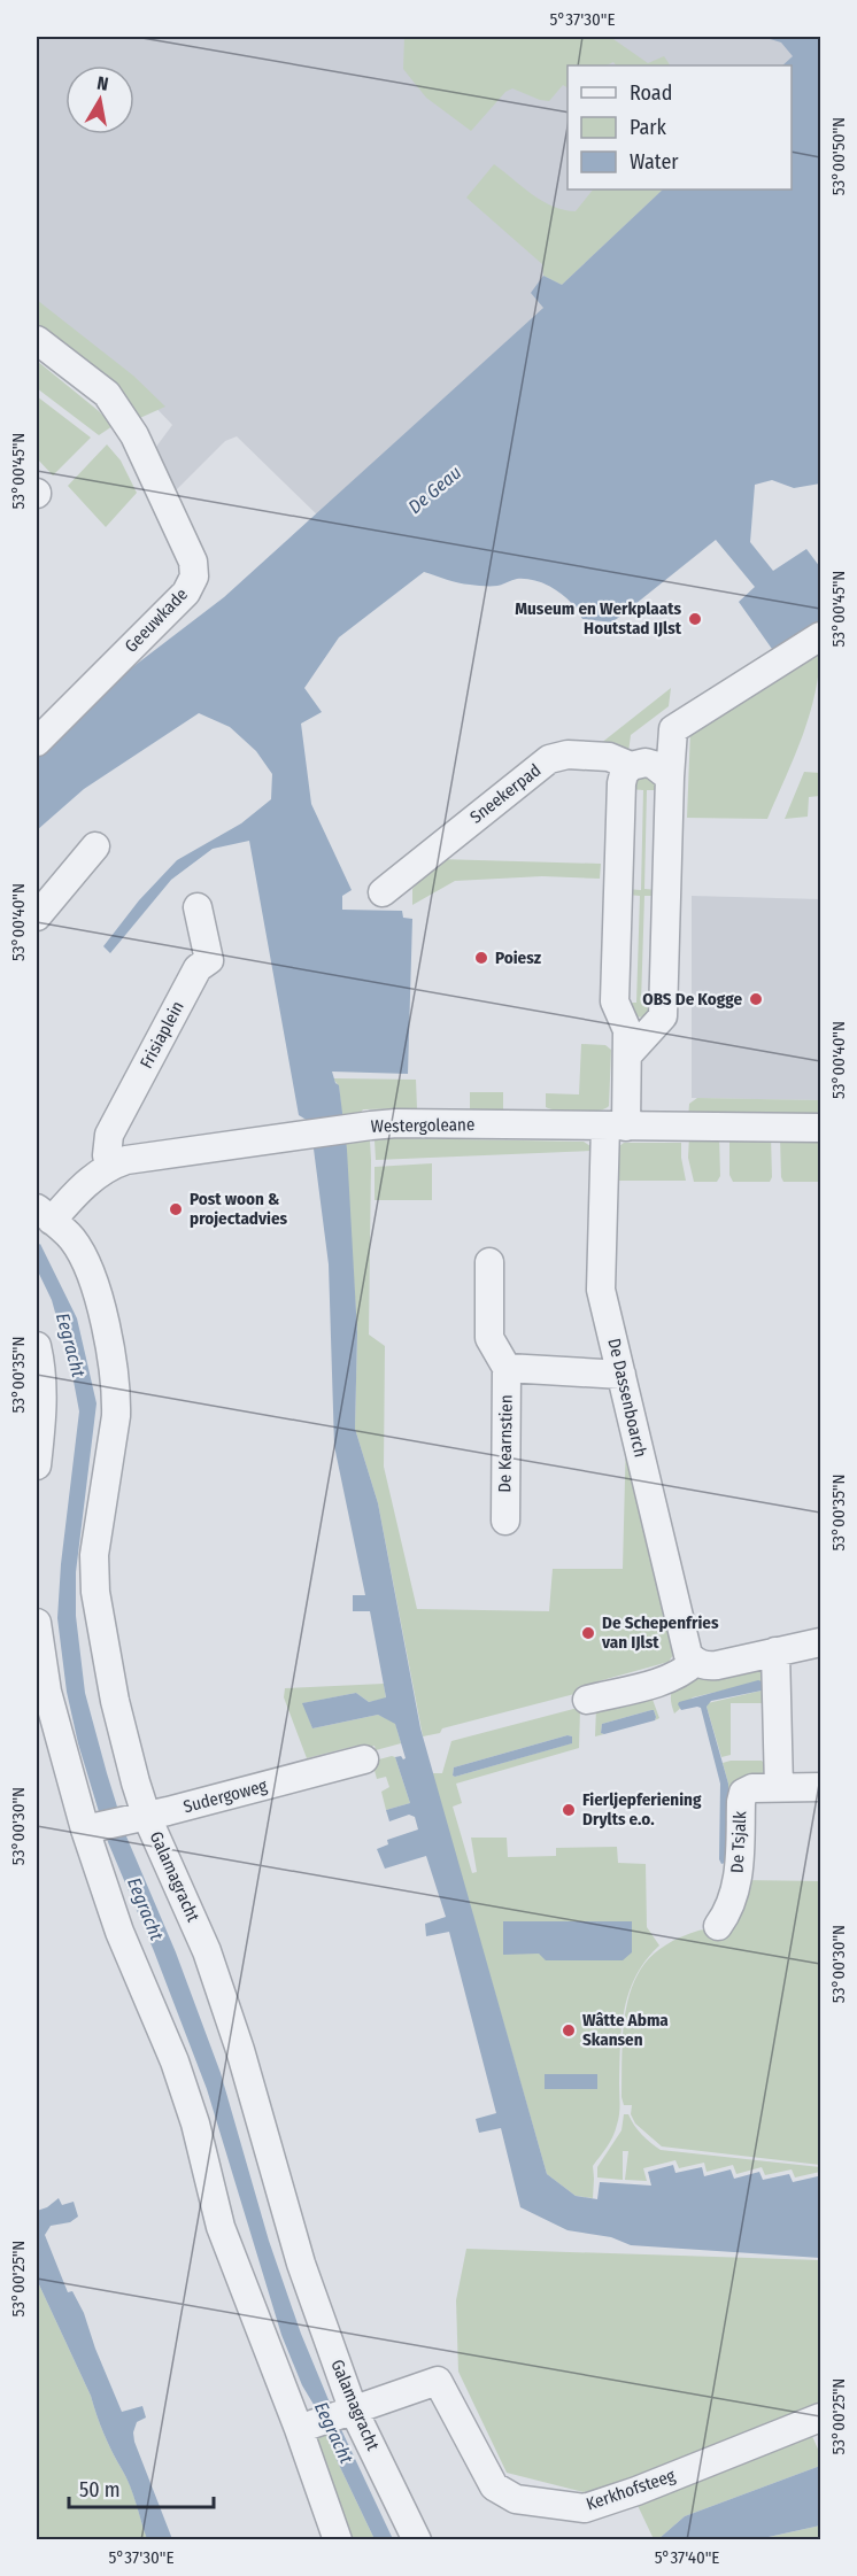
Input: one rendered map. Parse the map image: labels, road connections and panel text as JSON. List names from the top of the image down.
{
  "streets": {
    "street": [
      "Geeuwkade",
      "Sneekerpad",
      "Frisiaplein",
      "Westergoleane",
      "De Dassenboarch",
      "De Kearnstien",
      "Sudergoweg",
      "De Tsjalk",
      "Galamagracht",
      "Kerkhofsteeg"
    ]
  },
  "crossings": [
    ["Sneekerpad", "De Dassenboarch"],
    ["Frisiaplein", "Westergoleane"],
    ["Westergoleane", "De Dassenboarch"],
    ["Westergoleane", "Galamagracht"],
    ["Sudergoweg", "Galamagracht"],
    ["Galamagracht", "Kerkhofsteeg"]
  ],
  "water": ["De Geau", "Eegracht"],
  "places": [
    "Museum en Werkplaats Houtstad IJlst",
    "Poiesz",
    "OBS De Kogge",
    "Post woon & projectadvies",
    "De Schepenfries van IJlst",
    "Fierljepferiening Drylts e.o.",
    "Wâtte Abma Skansen"
  ],
  "legend": ["Road", "Park", "Water"],
  "scale_bar": "50 m",
  "north": "top",
  "coordinates": [
    "5°37'30\"E",
    "53°00'50\"N",
    "53°00'45\"N",
    "53°00'40\"N",
    "53°00'35\"N",
    "53°00'30\"N",
    "53°00'25\"N",
    "5°37'40\"E"
  ]
}
